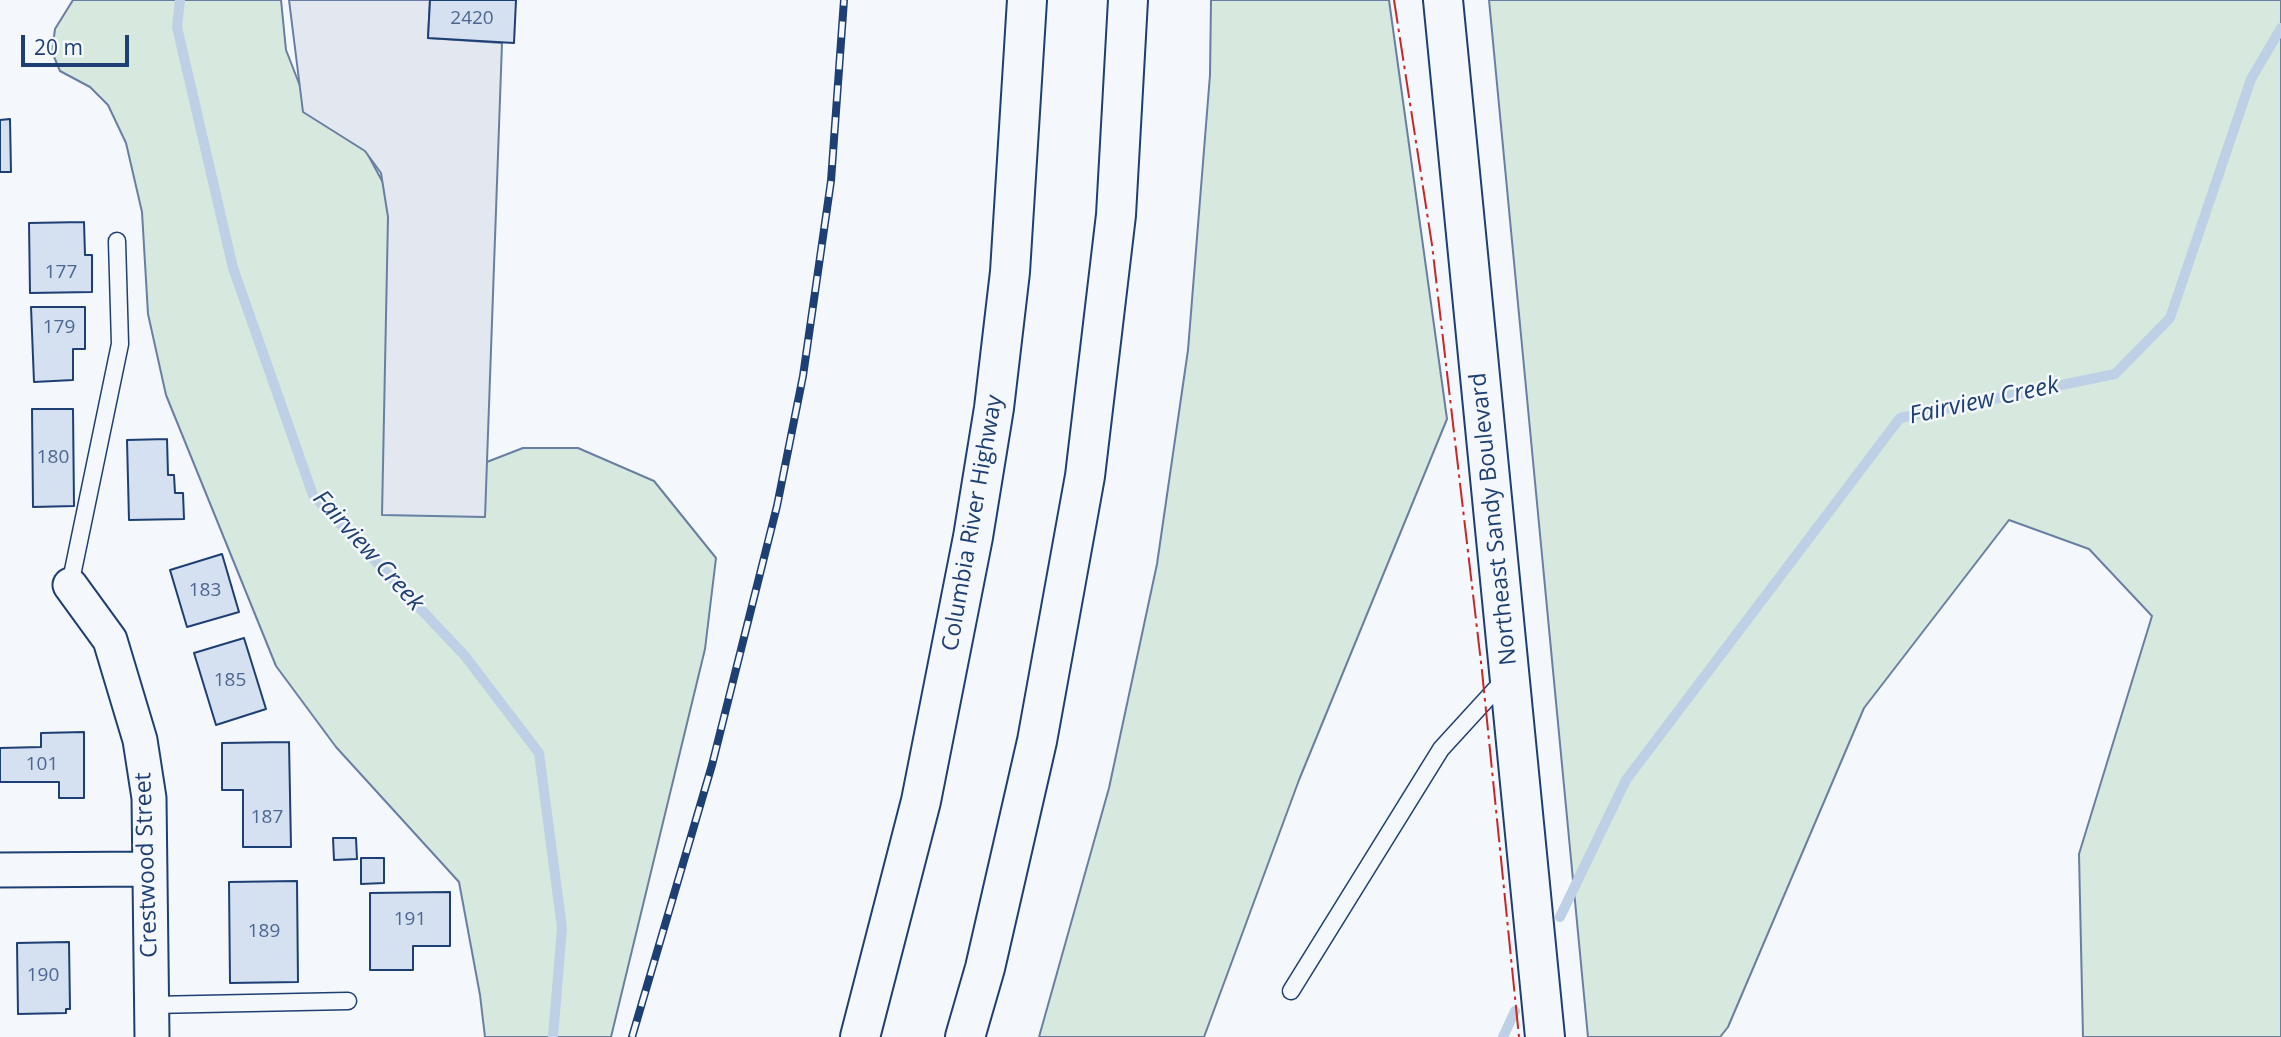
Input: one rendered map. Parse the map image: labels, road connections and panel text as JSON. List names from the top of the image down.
{
  "streets": {
    "main road": ["Northeast Sandy Boulevard", "Columbia River Highway"],
    "street": ["Crestwood Street"]
  },
  "water": ["Fairview Creek"],
  "house_numbers": [
    "2420",
    "177",
    "179",
    "180",
    "183",
    "185",
    "101",
    "187",
    "191",
    "189",
    "190"
  ],
  "scale_bar": "20 m"
}
